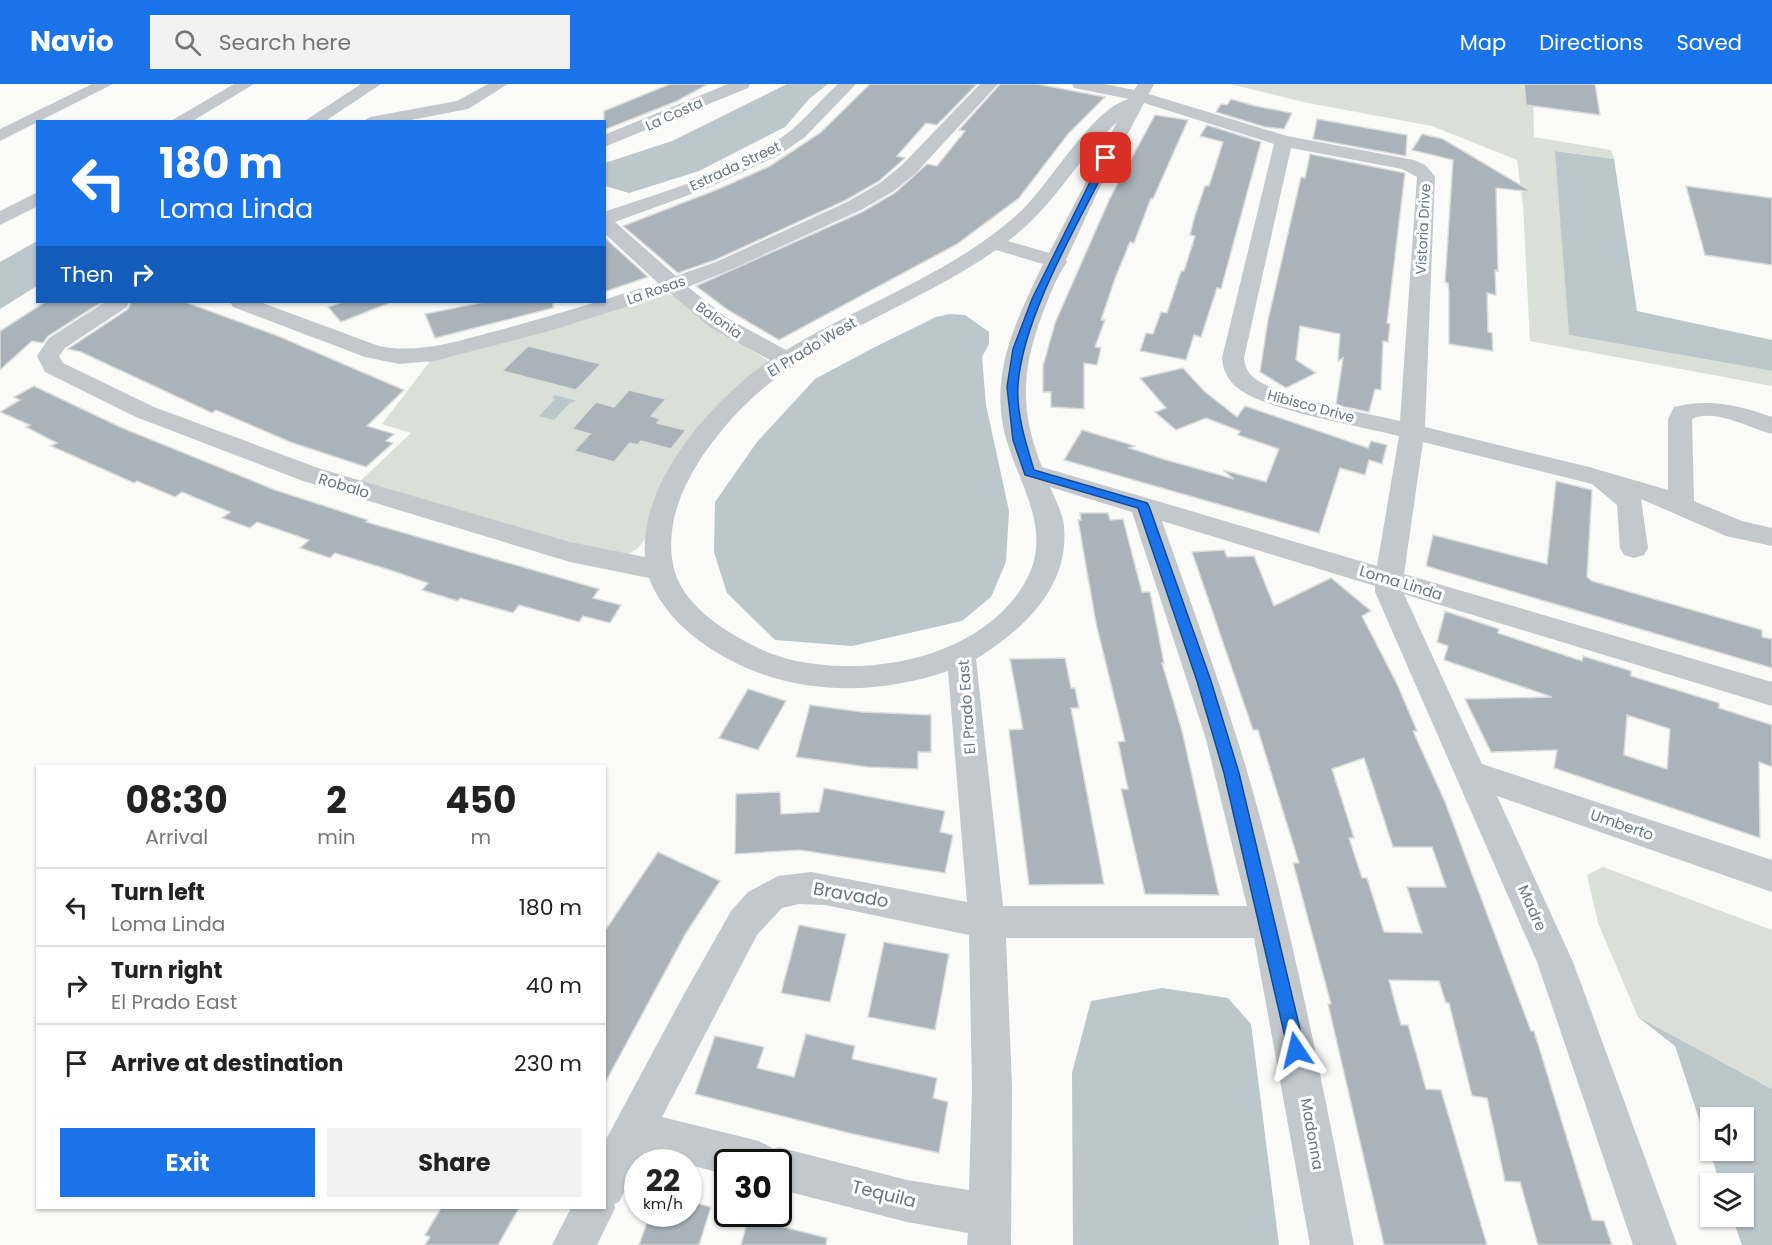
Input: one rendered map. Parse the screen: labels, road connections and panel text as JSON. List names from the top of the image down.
{
  "streets": {
    "street": [
      "La Costa",
      "Estrada Street",
      "Vistoria Drive",
      "La Rosas",
      "Balonia",
      "El Prado West",
      "Hibisco Drive",
      "Robalo",
      "Loma Linda",
      "El Prado East",
      "Umberto",
      "Bravado",
      "Madre",
      "Madonna",
      "Tequila"
    ]
  },
  "crossings": [
    ["Vistoria Drive", "El Prado West"],
    ["Vistoria Drive", "Hibisco Drive"],
    ["Vistoria Drive", "Loma Linda"],
    ["Vistoria Drive", "El Prado East"],
    ["Vistoria Drive", "Madre"],
    ["La Rosas", "Balonia"],
    ["Balonia", "El Prado West"],
    ["El Prado West", "Robalo"],
    ["El Prado West", "El Prado East"],
    ["Loma Linda", "El Prado East"],
    ["Loma Linda", "Madre"],
    ["Loma Linda", "Madonna"],
    ["El Prado East", "Bravado"],
    ["El Prado East", "Tequila"],
    ["Umberto", "Madre"],
    ["Bravado", "Madonna"]
  ],
  "page": {
    "header": "Navio",
    "search": "Search here",
    "nav": ["Map", "Directions", "Saved"],
    "turn": ["180 m", "Loma Linda"],
    "then": "Then",
    "eta": [
      "08:30",
      "Arrival",
      "2",
      "min",
      "450",
      "m"
    ],
    "list": [
      {
        "name": "Turn left",
        "note": "Loma Linda",
        "value": "180 m"
      },
      {
        "name": "Turn right",
        "note": "El Prado East",
        "value": "40 m"
      },
      {
        "name": "Arrive at destination",
        "value": "230 m"
      }
    ],
    "buttons": ["Exit", "Share"],
    "speed": "22 km/h",
    "limit": "30"
  }
}
